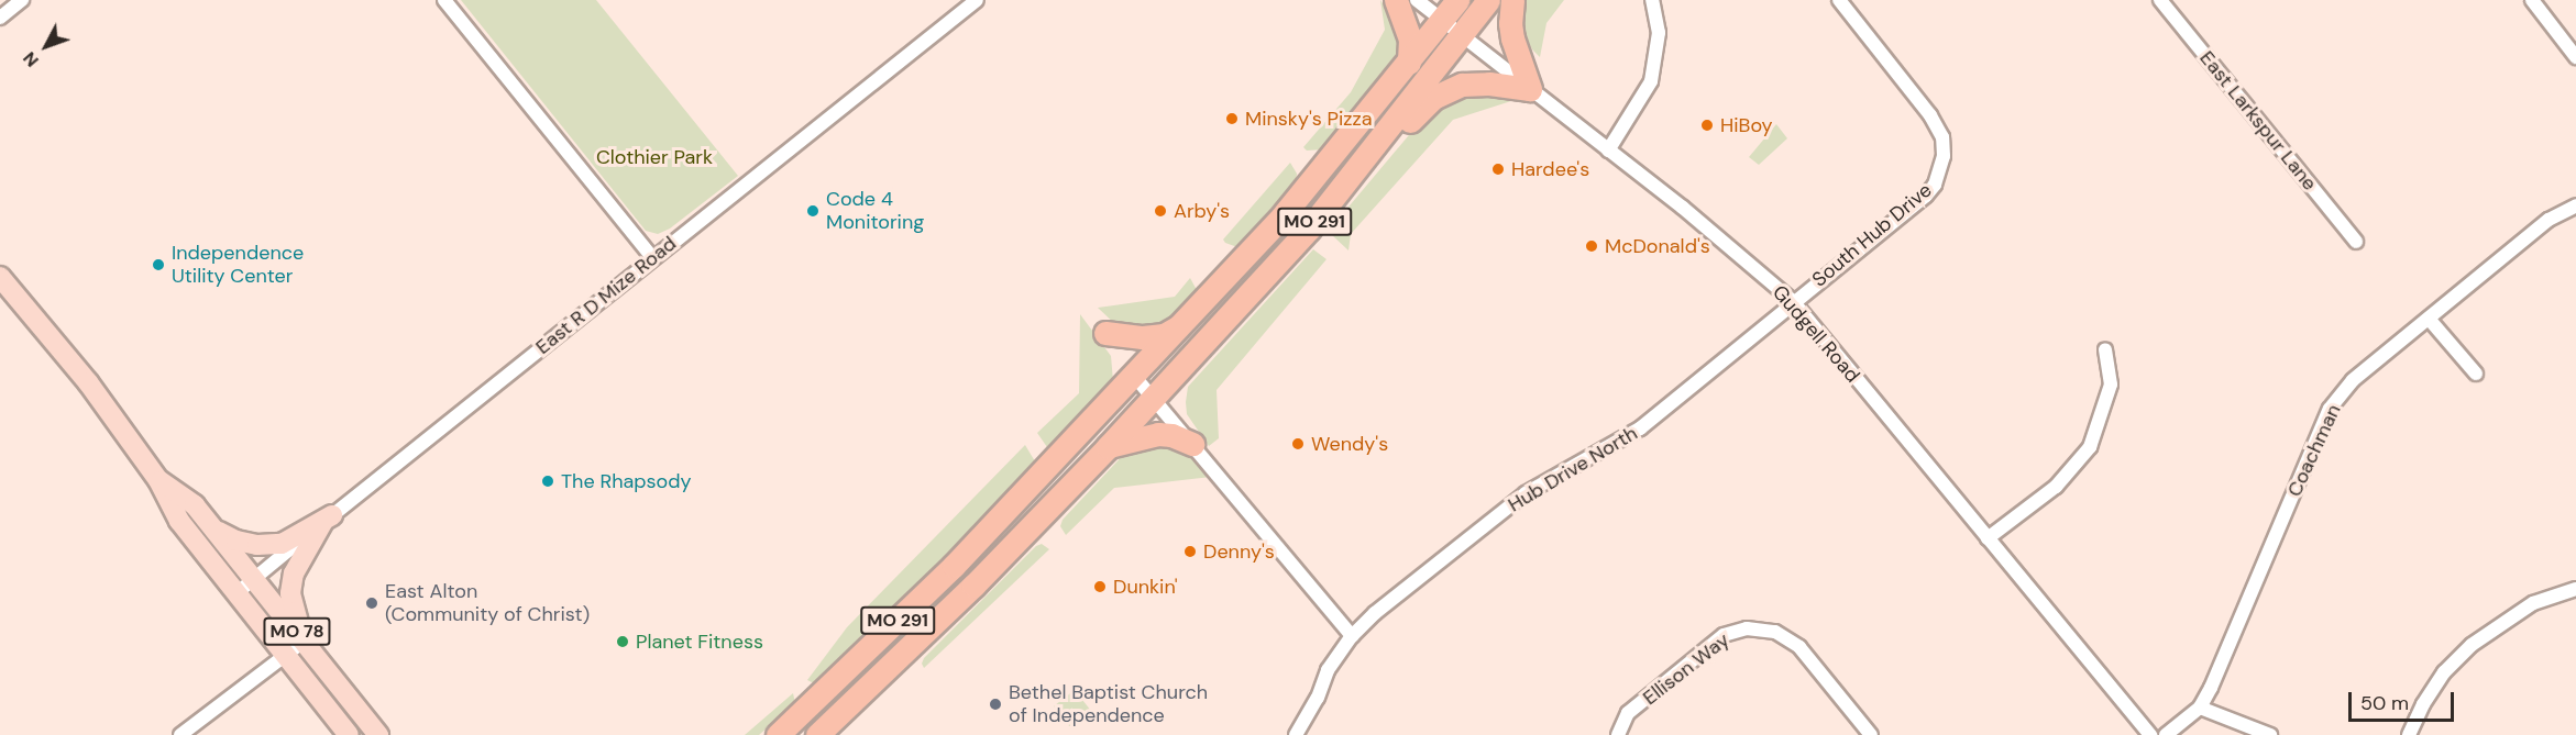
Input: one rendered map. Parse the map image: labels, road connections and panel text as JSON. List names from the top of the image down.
{
  "streets": {
    "highway": ["MO 291"],
    "main road": ["MO 78"],
    "street": [
      "East Larkspur Lane",
      "South Hub Drive",
      "East R D Mize Road",
      "Gudgell Road",
      "Coachman",
      "Hub Drive North",
      "Ellison Way"
    ]
  },
  "crossings": [
    ["MO 291", "Gudgell Road"],
    ["South Hub Drive", "Gudgell Road"],
    ["South Hub Drive", "Hub Drive North"],
    ["East R D Mize Road", "MO 78"],
    ["Gudgell Road", "Hub Drive North"]
  ],
  "parks": ["Clothier Park"],
  "places": [
    "Minsky's Pizza",
    "HiBoy",
    "Hardee's",
    "Code 4 Monitoring",
    "Arby's",
    "McDonald's",
    "Independence Utility Center",
    "Wendy's",
    "The Rhapsody",
    "Denny's",
    "Dunkin'",
    "East Alton (Community of Christ)",
    "Planet Fitness",
    "Bethel Baptist Church of Independence"
  ],
  "scale_bar": "50 m",
  "north": "bottom left"
}
